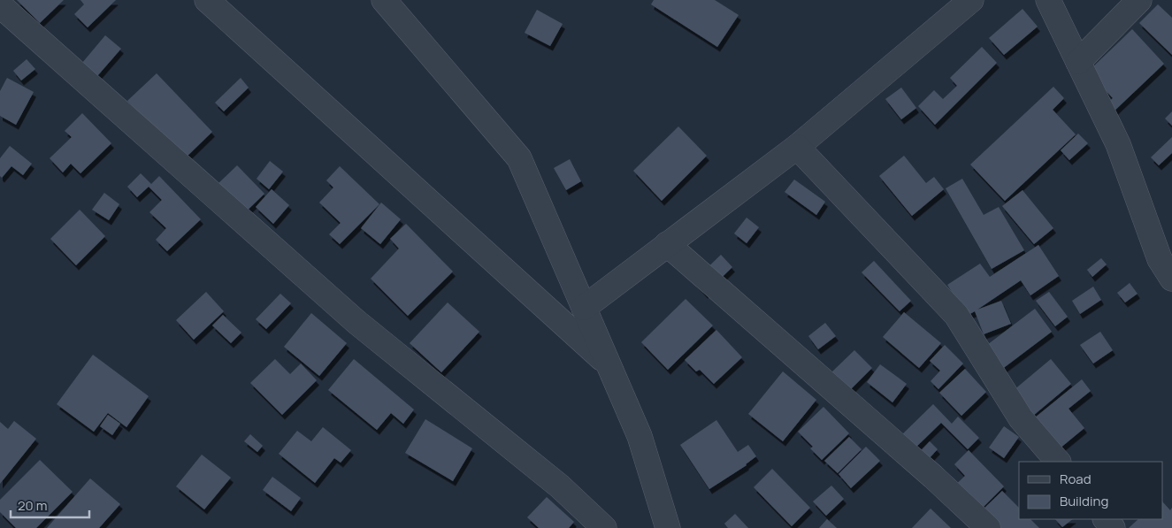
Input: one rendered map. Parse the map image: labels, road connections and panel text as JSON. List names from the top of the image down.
{
  "legend": ["Road", "Building"],
  "scale_bar": "20 m"
}
